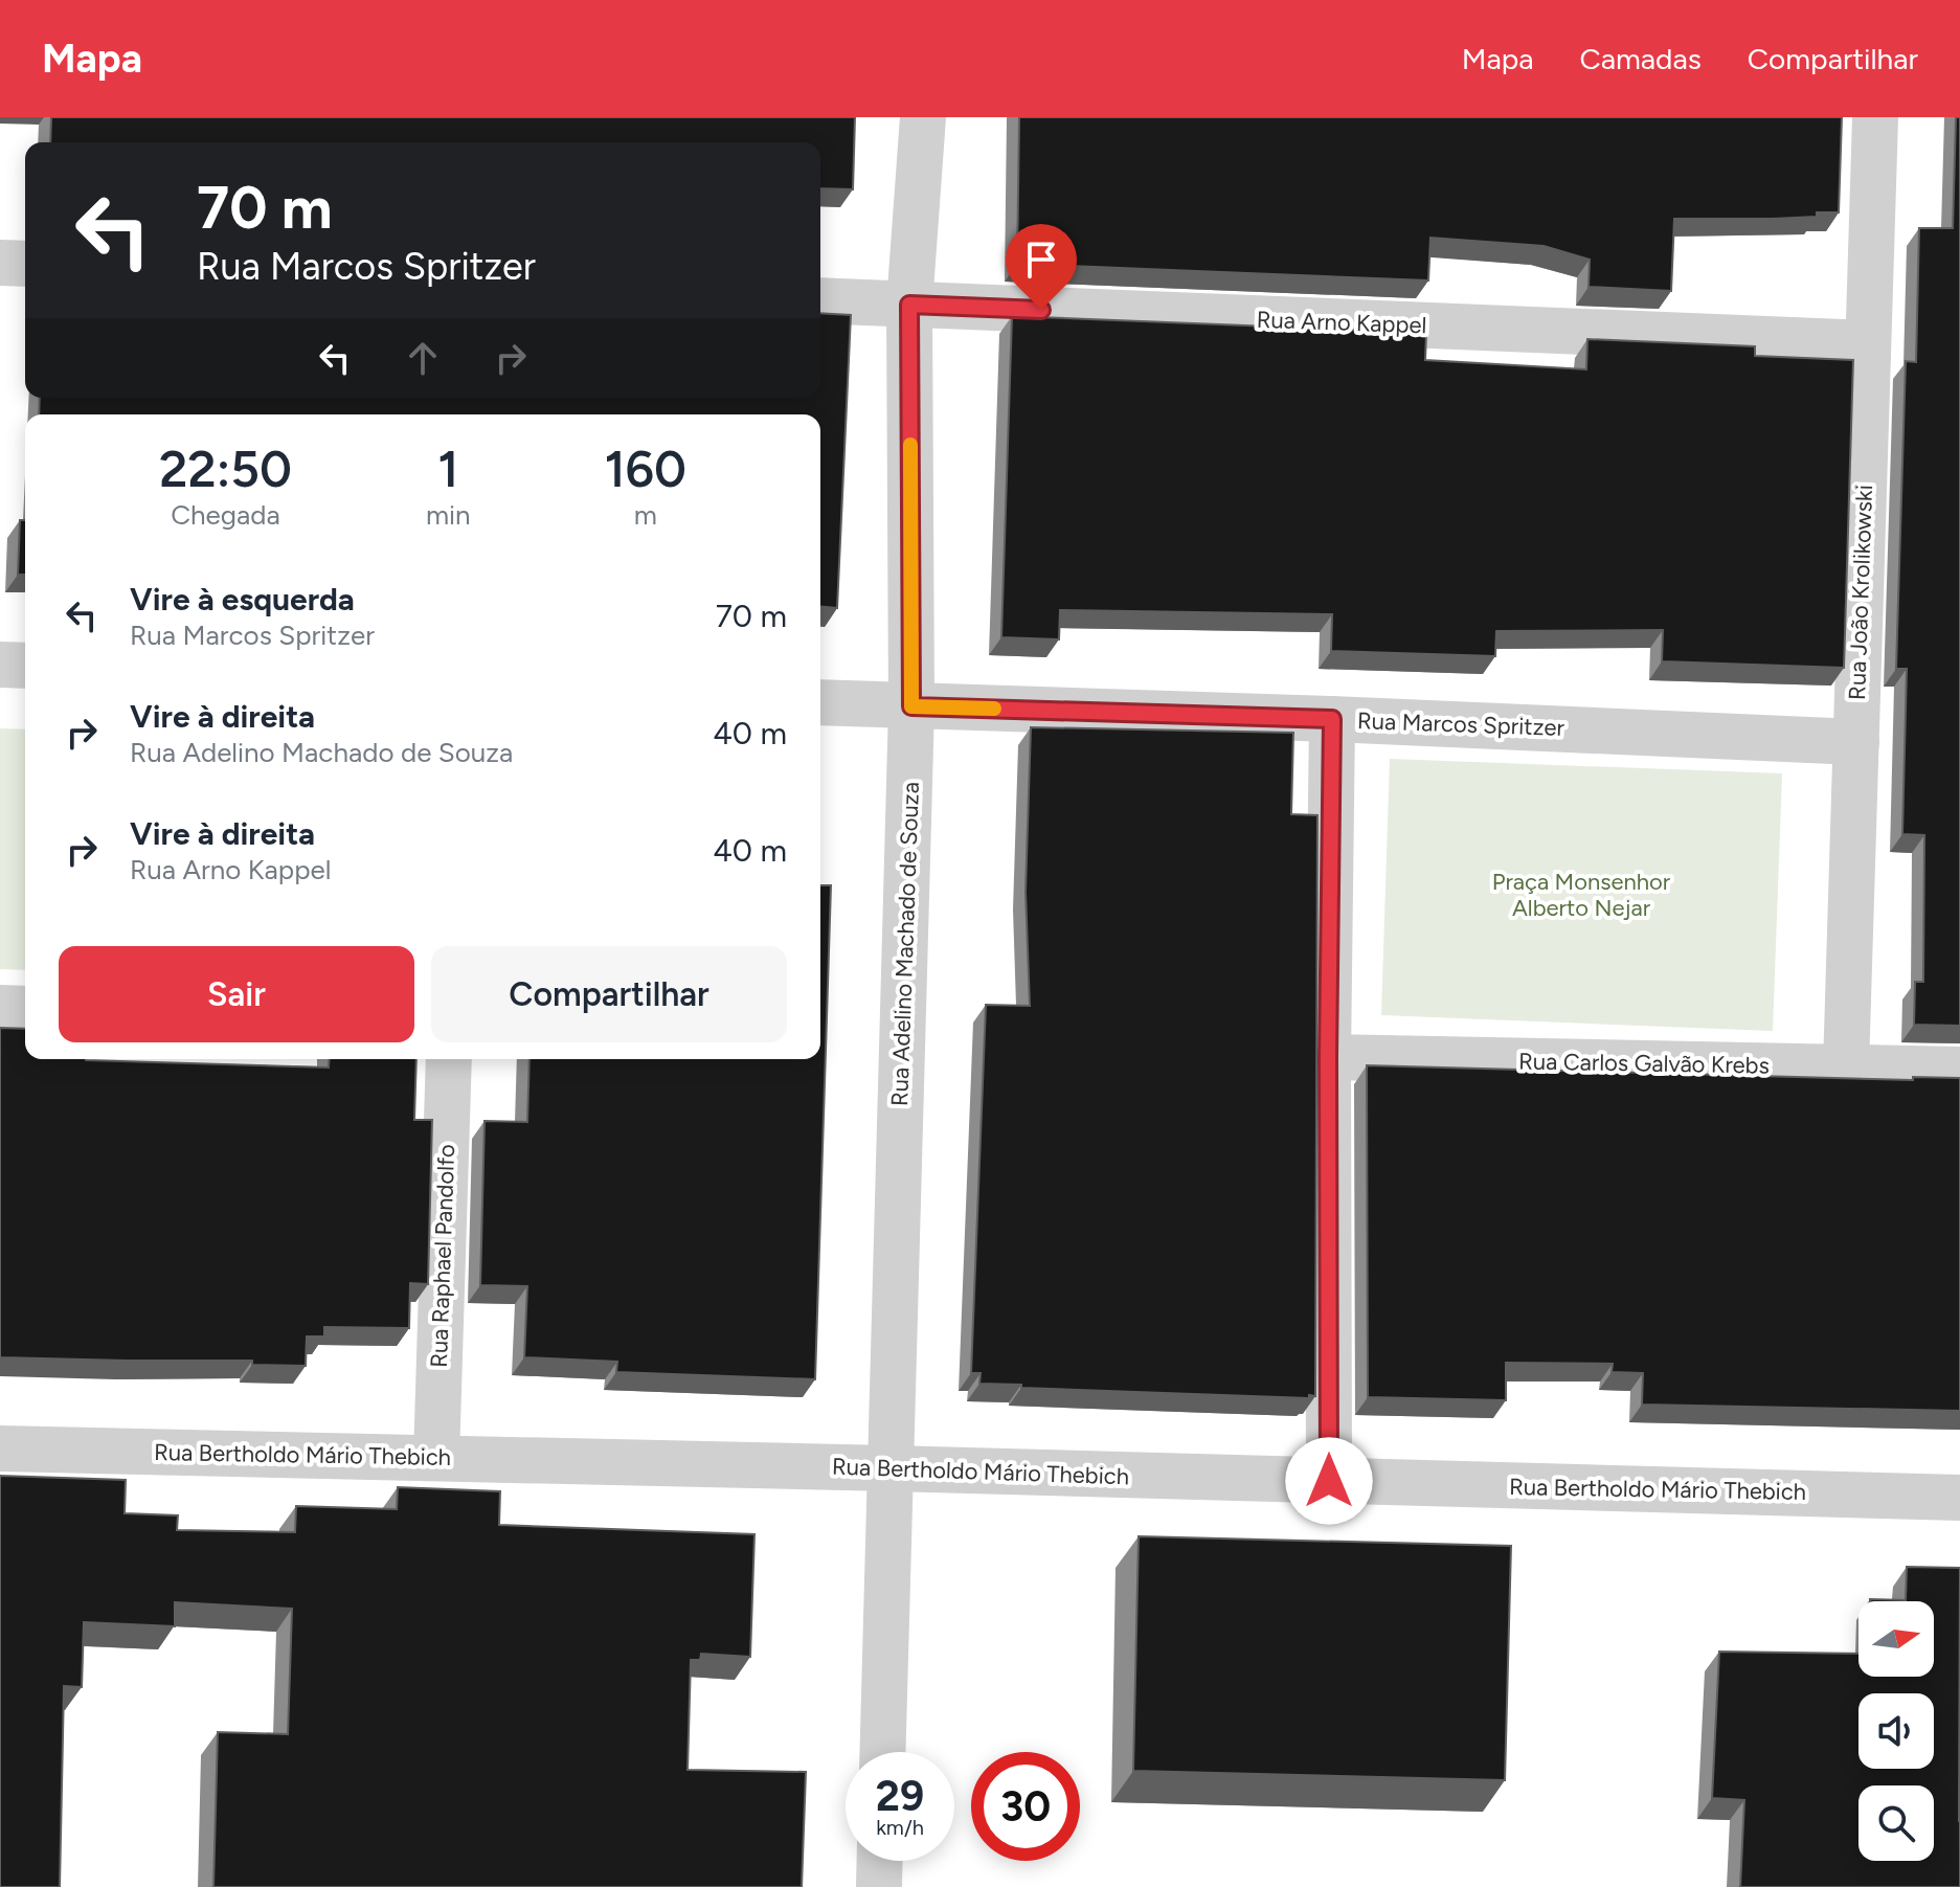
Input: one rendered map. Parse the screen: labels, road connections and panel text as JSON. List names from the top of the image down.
{
  "streets": {
    "street": [
      "Rua Arno Kappel",
      "Rua João Krolikowski",
      "Rua Marcos Spritzer",
      "Rua Adelino Machado de Souza",
      "Rua Carlos Galvão Krebs",
      "Rua Raphael Pandolfo",
      "Rua Bertholdo Mário Thebich"
    ]
  },
  "crossings": [
    ["Rua Arno Kappel", "Rua João Krolikowski"],
    ["Rua Arno Kappel", "Rua Adelino Machado de Souza"],
    ["Rua João Krolikowski", "Rua Marcos Spritzer"],
    ["Rua João Krolikowski", "Rua Carlos Galvão Krebs"],
    ["Rua Marcos Spritzer", "Rua Adelino Machado de Souza"],
    ["Rua Adelino Machado de Souza", "Rua Bertholdo Mário Thebich"],
    ["Rua Raphael Pandolfo", "Rua Bertholdo Mário Thebich"]
  ],
  "parks": ["Praça Monsenhor Alberto Nejar"],
  "north": "right",
  "page": {
    "header": "Mapa",
    "nav": ["Mapa", "Camadas", "Compartilhar"],
    "turn": ["70 m", "Rua Marcos Spritzer"],
    "eta": [
      "22:50",
      "Chegada",
      "1",
      "min",
      "160",
      "m"
    ],
    "list": [
      {
        "name": "Vire à esquerda",
        "note": "Rua Marcos Spritzer",
        "value": "70 m"
      },
      {
        "name": "Vire à direita",
        "note": "Rua Adelino Machado de Souza",
        "value": "40 m"
      },
      {
        "name": "Vire à direita",
        "note": "Rua Arno Kappel",
        "value": "40 m"
      }
    ],
    "buttons": ["Sair", "Compartilhar"],
    "speed": "29 km/h",
    "limit": "30"
  }
}
